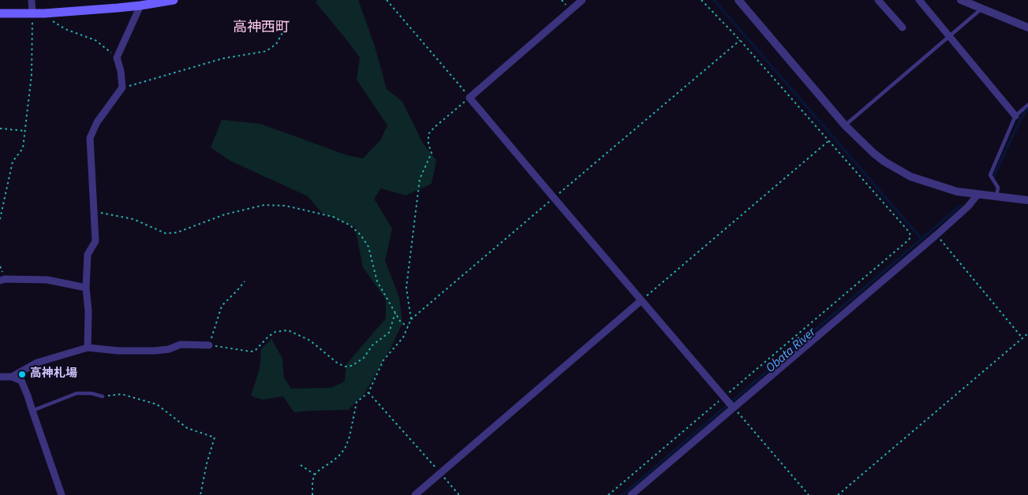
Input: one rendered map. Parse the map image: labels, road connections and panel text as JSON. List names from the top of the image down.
{
  "districts": ["高神西町"],
  "water": ["Obata River"],
  "places": ["高神札場"]
}
